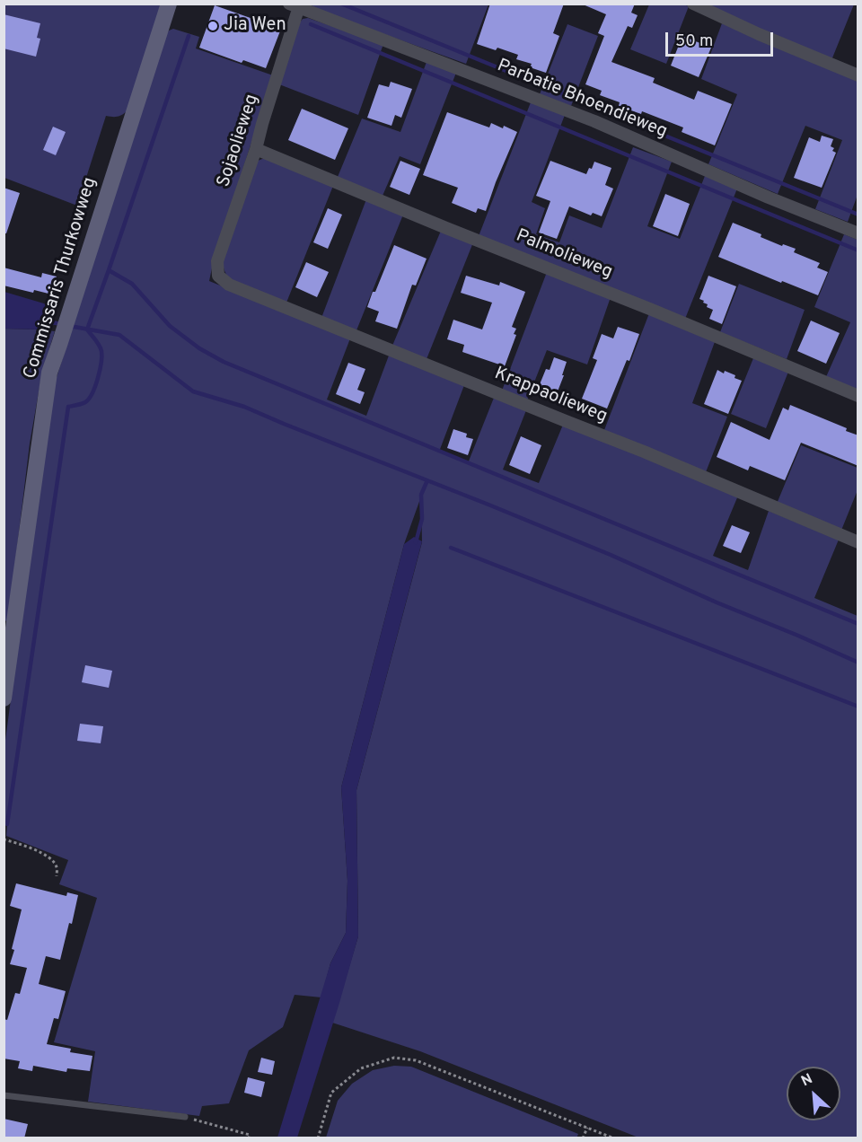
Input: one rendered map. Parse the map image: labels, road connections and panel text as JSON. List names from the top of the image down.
{
  "streets": {
    "main road": ["Commissaris Thurkowweg"],
    "street": [
      "Parbatie Bhoendieweg",
      "Sojaolieweg",
      "Palmolieweg",
      "Krappaolieweg"
    ]
  },
  "crossings": [
    ["Parbatie Bhoendieweg", "Sojaolieweg"],
    ["Sojaolieweg", "Palmolieweg"],
    ["Sojaolieweg", "Krappaolieweg"]
  ],
  "places": ["Jia Wen"],
  "scale_bar": "50 m",
  "north": "top left"
}
